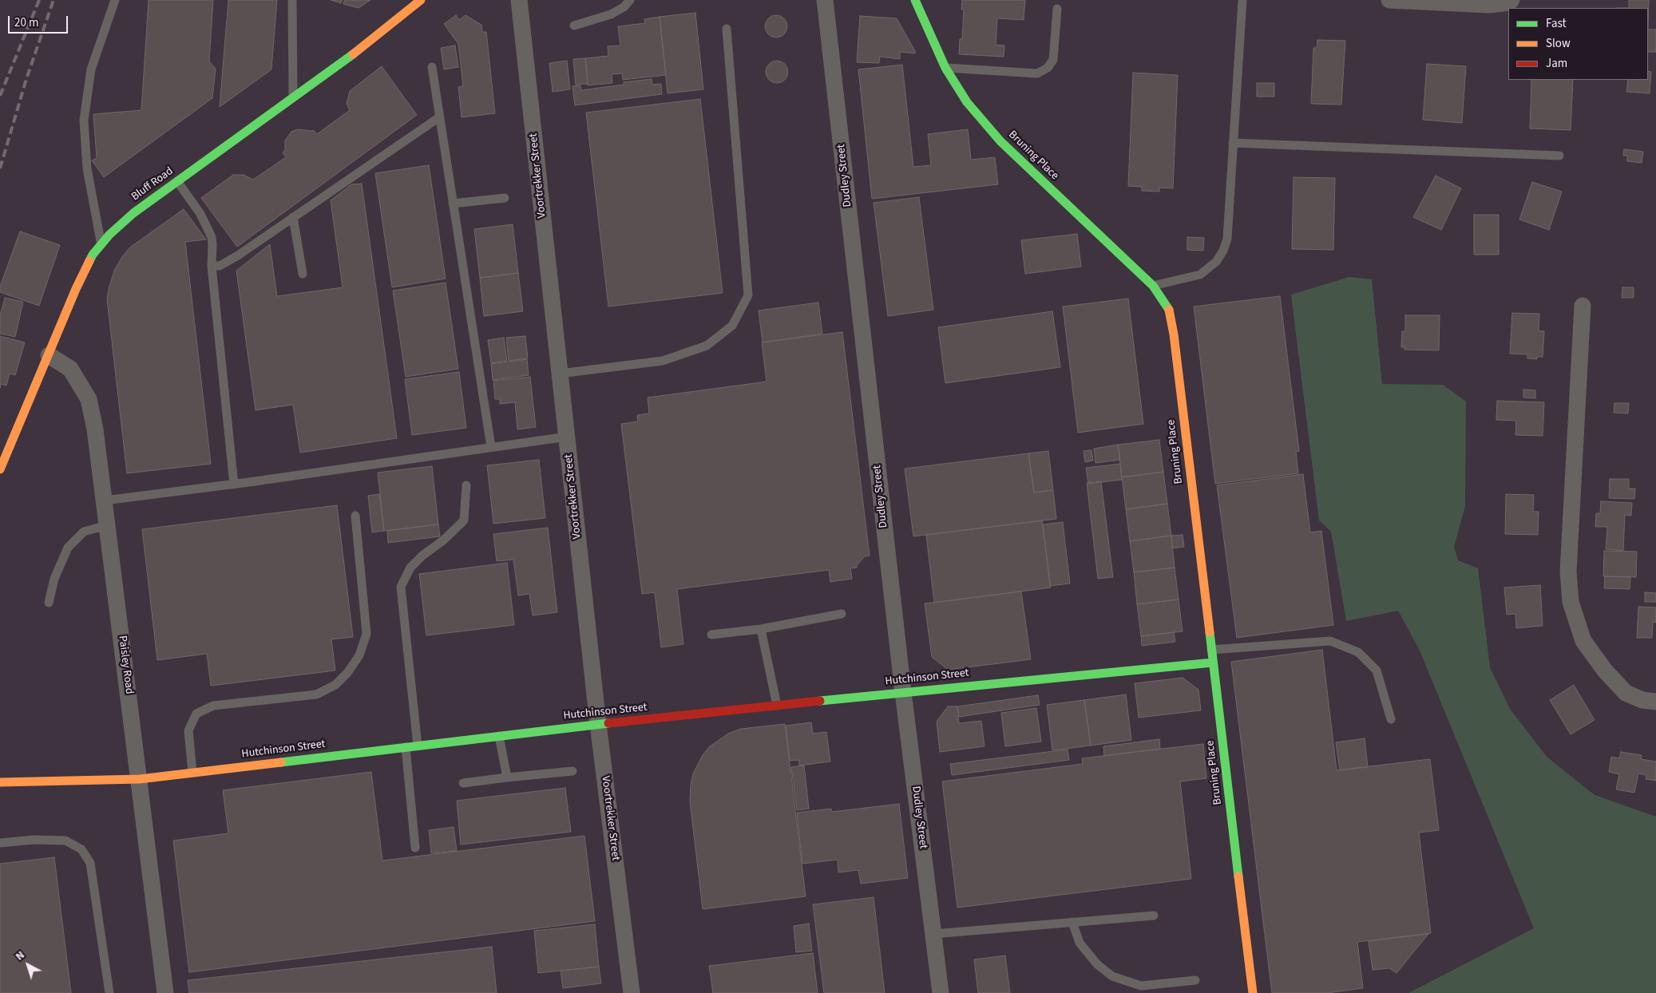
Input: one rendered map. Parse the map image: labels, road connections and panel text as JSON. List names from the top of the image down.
{
  "streets": {
    "street": [
      "Bruning Place",
      "Voortrekker Street",
      "Dudley Street",
      "Bluff Road",
      "Paisley Road",
      "Hutchinson Street"
    ]
  },
  "crossings": [
    ["Bruning Place", "Hutchinson Street"],
    ["Voortrekker Street", "Hutchinson Street"],
    ["Dudley Street", "Hutchinson Street"],
    ["Bluff Road", "Paisley Road"],
    ["Paisley Road", "Hutchinson Street"]
  ],
  "legend": ["Fast", "Slow", "Jam"],
  "scale_bar": "20 m",
  "north": "top left"
}
